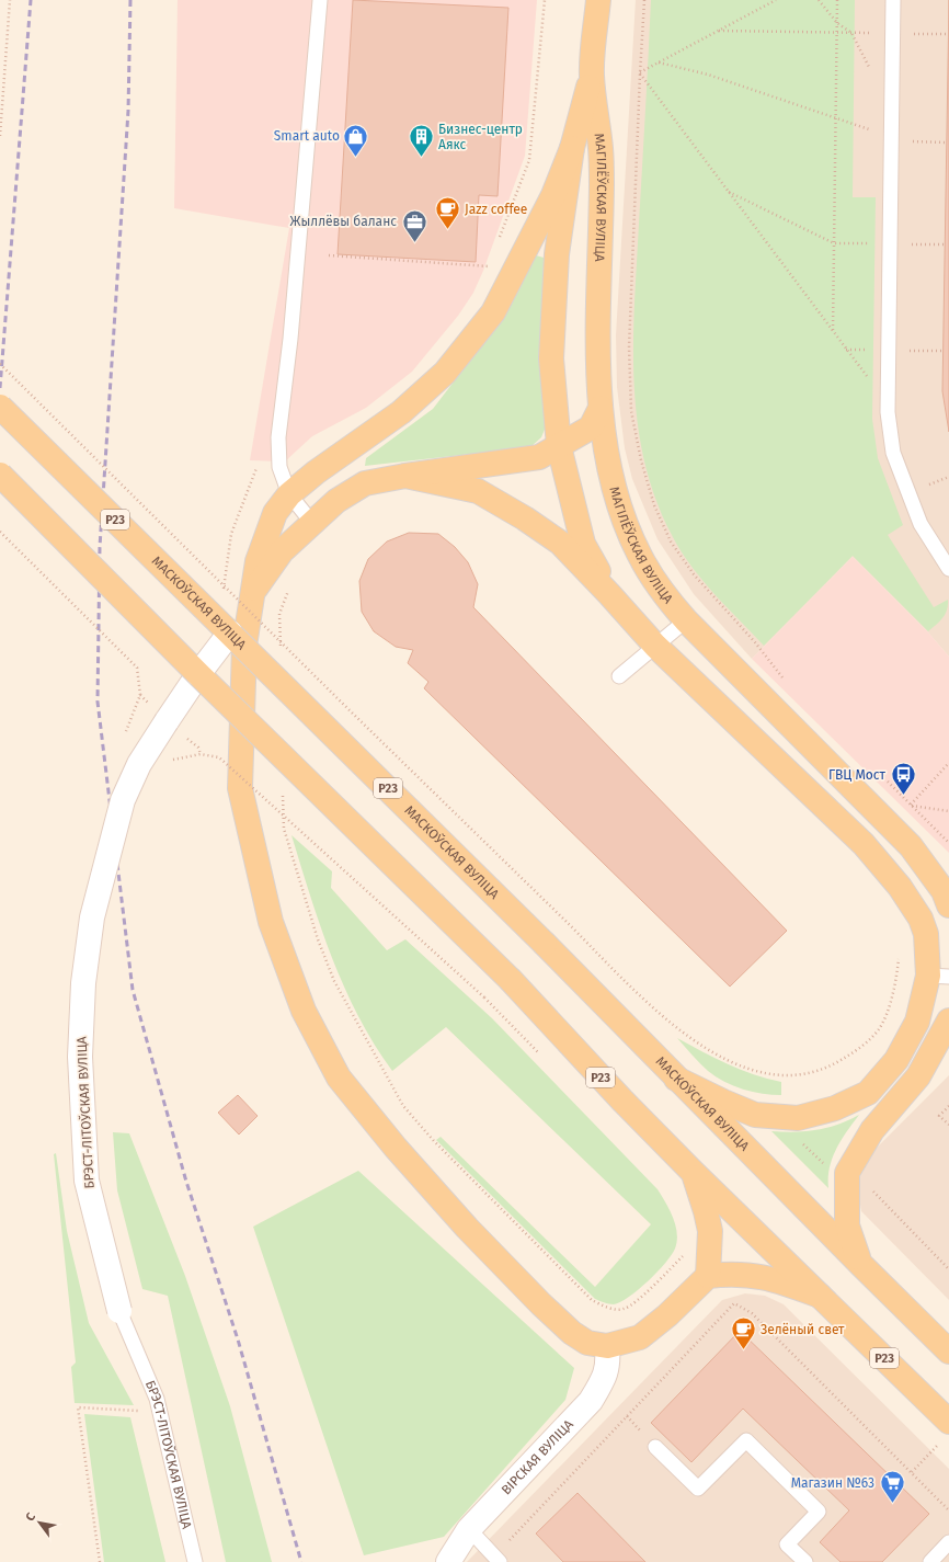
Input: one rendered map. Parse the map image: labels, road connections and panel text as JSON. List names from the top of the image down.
{
  "streets": {
    "main road": ["МАГІЛЁЎСКАЯ ВУЛІЦА", "Р23", "МАСКОЎСКАЯ ВУЛІЦА"],
    "street": ["БРЭСТ-ЛІТОЎСКАЯ ВУЛІЦА", "ВІРСКАЯ ВУЛІЦА"]
  },
  "crossings": [
    ["Р23", "МАСКОЎСКАЯ ВУЛІЦА"],
    ["Р23", "БРЭСТ-ЛІТОЎСКАЯ ВУЛІЦА"],
    ["МАСКОЎСКАЯ ВУЛІЦА", "БРЭСТ-ЛІТОЎСКАЯ ВУЛІЦА"]
  ],
  "places": {
    "shop": ["Smart auto"],
    "building": ["Бизнес-центр Аякс"],
    "cafe": ["Jazz coffee", "Зелёный свет"],
    "office": ["Жыллёвы баланс"],
    "bus stop": ["ГВЦ Мост"],
    "supermarket": ["Магазин №63"]
  },
  "north": "top left"
}
